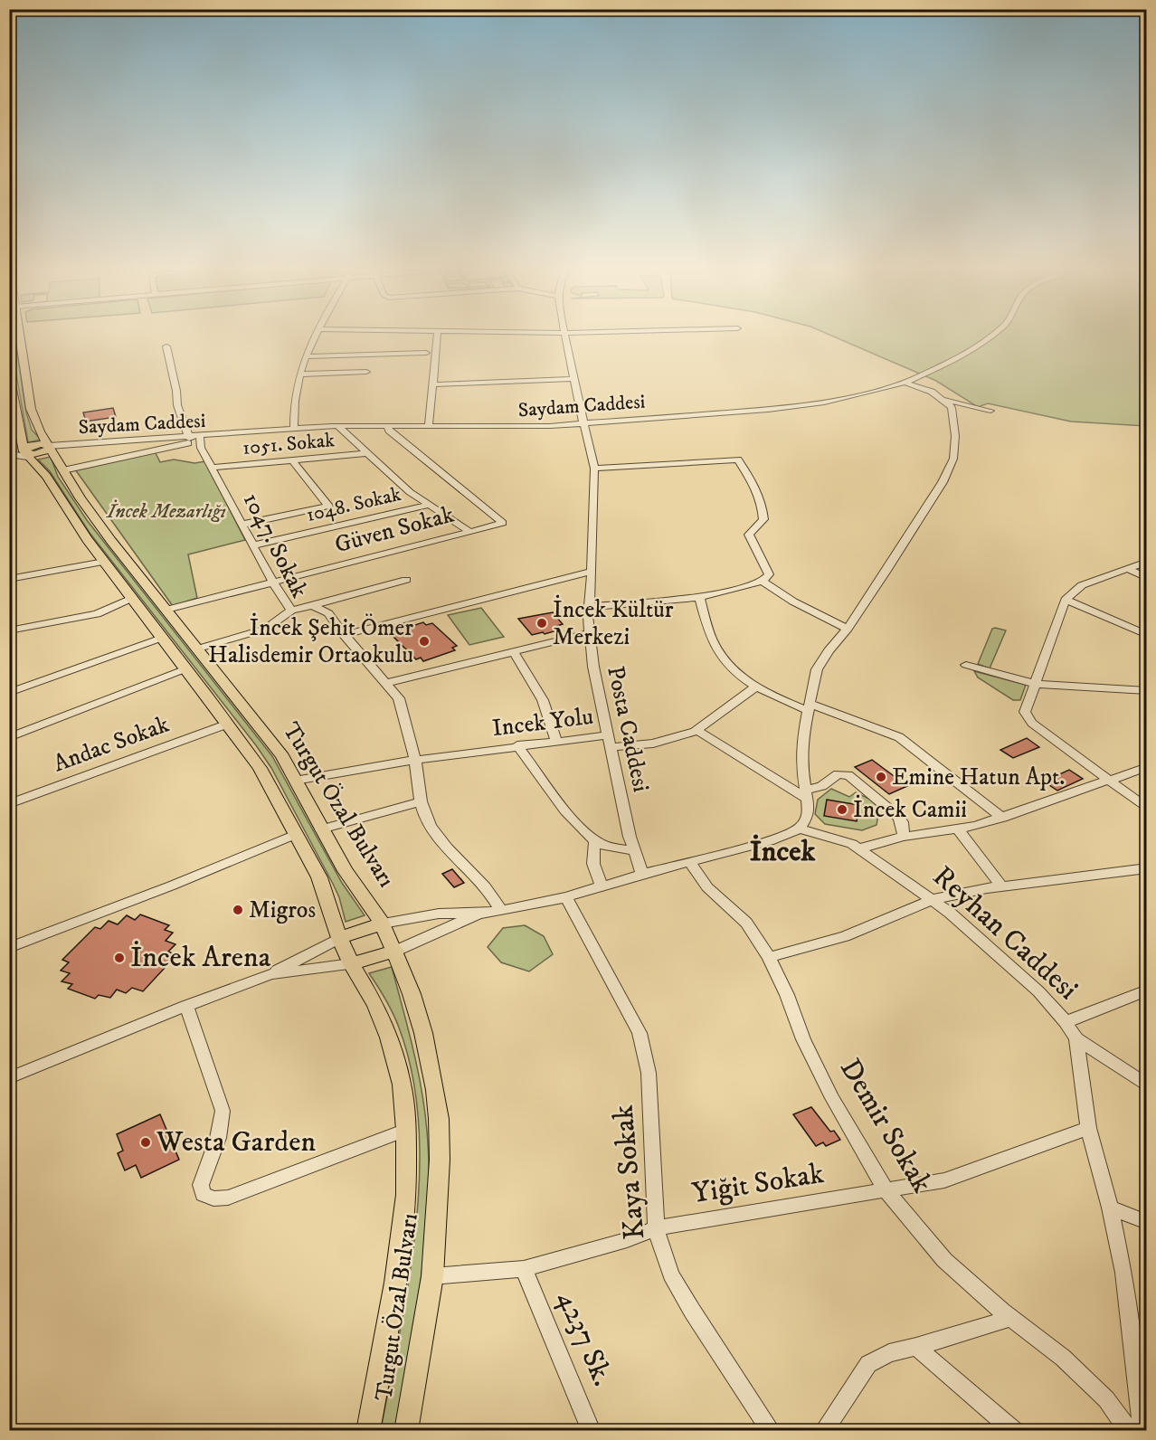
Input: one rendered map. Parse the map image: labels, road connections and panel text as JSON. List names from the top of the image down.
{
  "streets": {
    "main road": ["Turgut Özal Bulvarı"],
    "street": [
      "Saydam Caddesi",
      "1051. Sokak",
      "1048. Sokak",
      "Güven Sokak",
      "1047. Sokak",
      "Incek Yolu",
      "Posta Caddesi",
      "Andac Sokak",
      "Reyhan Caddesi",
      "Demir Sokak",
      "Kaya Sokak",
      "Yiğit Sokak",
      "4237 Sk."
    ]
  },
  "crossings": [
    ["Saydam Caddesi", "Güven Sokak"],
    ["Saydam Caddesi", "1047. Sokak"],
    ["Saydam Caddesi", "Posta Caddesi"],
    ["Saydam Caddesi", "Turgut Özal Bulvarı"],
    ["1051. Sokak", "Güven Sokak"],
    ["1051. Sokak", "1047. Sokak"],
    ["1048. Sokak", "Güven Sokak"],
    ["1048. Sokak", "1047. Sokak"],
    ["Güven Sokak", "1047. Sokak"],
    ["Güven Sokak", "Turgut Özal Bulvarı"],
    ["1047. Sokak", "Turgut Özal Bulvarı"],
    ["Incek Yolu", "Posta Caddesi"],
    ["Incek Yolu", "Turgut Özal Bulvarı"],
    ["Andac Sokak", "Turgut Özal Bulvarı"],
    ["Turgut Özal Bulvarı", "Yiğit Sokak"],
    ["Reyhan Caddesi", "Yiğit Sokak"],
    ["Demir Sokak", "Yiğit Sokak"],
    ["Kaya Sokak", "Yiğit Sokak"],
    ["Yiğit Sokak", "4237 Sk."]
  ],
  "districts": ["İncek"],
  "parks": ["İncek Mezarlığı"],
  "places": [
    "İncek Kültür Merkezi",
    "İncek Şehit Ömer Halisdemir Ortaokulu",
    "Emine Hatun Apt.",
    "İncek Camii",
    "Migros",
    "İncek Arena",
    "Westa Garden"
  ]
}
